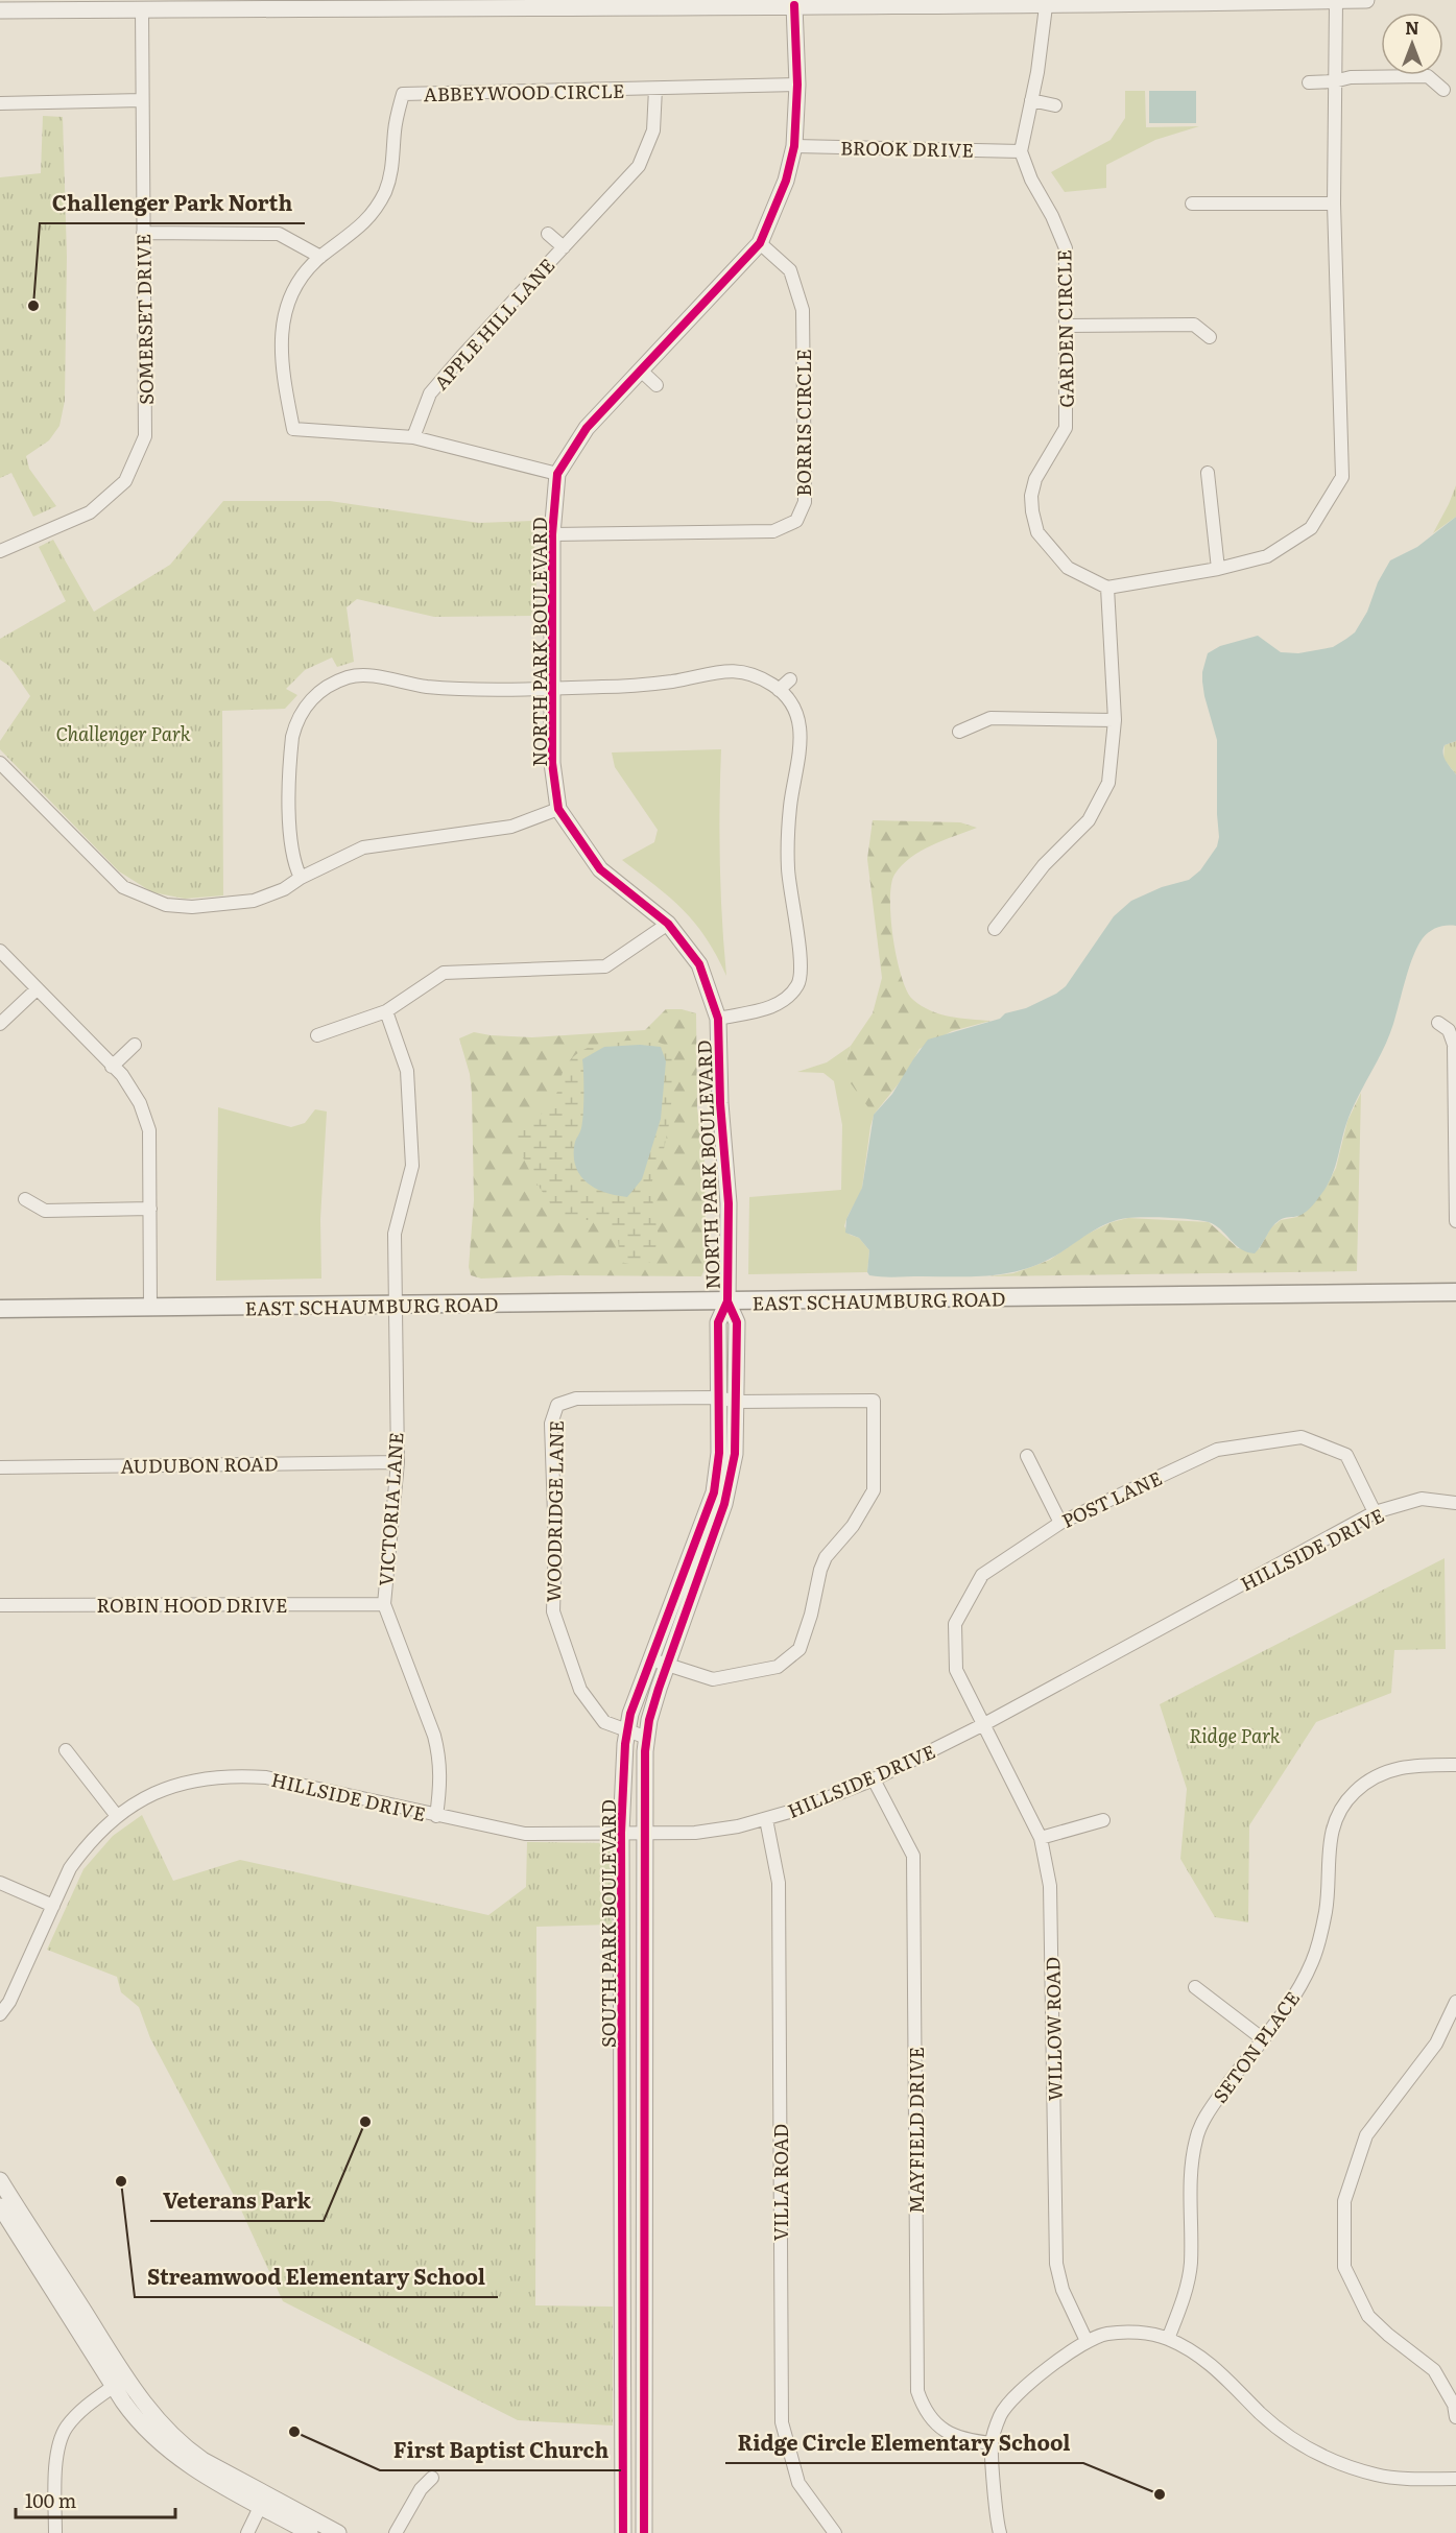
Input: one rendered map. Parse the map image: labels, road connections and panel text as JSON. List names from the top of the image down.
{
  "streets": {
    "main road": ["EAST SCHAUMBURG ROAD"],
    "street": [
      "ABBEYWOOD CIRCLE",
      "BROOK DRIVE",
      "SOMERSET DRIVE",
      "APPLE HILL LANE",
      "GARDEN CIRCLE",
      "BORRIS CIRCLE",
      "NORTH PARK BOULEVARD",
      "AUDUBON ROAD",
      "POST LANE",
      "VICTORIA LANE",
      "WOODRIDGE LANE",
      "HILLSIDE DRIVE",
      "ROBIN HOOD DRIVE",
      "SOUTH PARK BOULEVARD",
      "WILLOW ROAD",
      "SETON PLACE",
      "MAYFIELD DRIVE",
      "VILLA ROAD"
    ]
  },
  "crossings": [
    ["ABBEYWOOD CIRCLE", "APPLE HILL LANE"],
    ["ABBEYWOOD CIRCLE", "NORTH PARK BOULEVARD"],
    ["BROOK DRIVE", "GARDEN CIRCLE"],
    ["BROOK DRIVE", "NORTH PARK BOULEVARD"],
    ["BORRIS CIRCLE", "NORTH PARK BOULEVARD"],
    ["NORTH PARK BOULEVARD", "EAST SCHAUMBURG ROAD"],
    ["NORTH PARK BOULEVARD", "SOUTH PARK BOULEVARD"],
    ["EAST SCHAUMBURG ROAD", "VICTORIA LANE"],
    ["EAST SCHAUMBURG ROAD", "SOUTH PARK BOULEVARD"],
    ["AUDUBON ROAD", "VICTORIA LANE"],
    ["POST LANE", "HILLSIDE DRIVE"],
    ["POST LANE", "WILLOW ROAD"],
    ["VICTORIA LANE", "HILLSIDE DRIVE"],
    ["VICTORIA LANE", "ROBIN HOOD DRIVE"],
    ["WOODRIDGE LANE", "SOUTH PARK BOULEVARD"],
    ["HILLSIDE DRIVE", "SOUTH PARK BOULEVARD"],
    ["HILLSIDE DRIVE", "WILLOW ROAD"],
    ["HILLSIDE DRIVE", "MAYFIELD DRIVE"],
    ["HILLSIDE DRIVE", "VILLA ROAD"]
  ],
  "parks": ["Challenger Park", "Ridge Park"],
  "places": [
    "Challenger Park North",
    "Veterans Park",
    "Streamwood Elementary School",
    "First Baptist Church",
    "Ridge Circle Elementary School"
  ],
  "scale_bar": "100 m",
  "north": "top"
}
